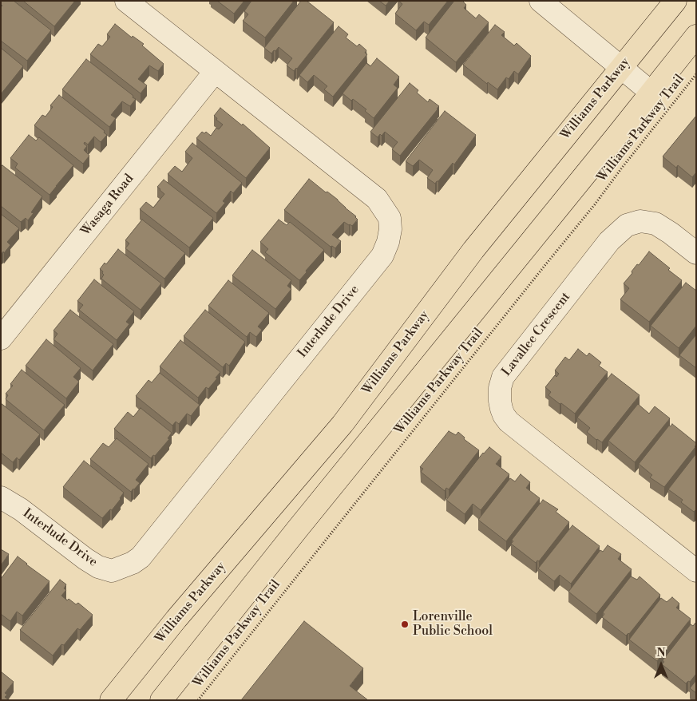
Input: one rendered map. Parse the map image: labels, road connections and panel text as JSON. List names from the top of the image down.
{
  "streets": {
    "main road": ["Williams Parkway"],
    "street": ["Wasaga Road", "Interlude Drive", "Lavallee Crescent"],
    "path": ["Williams Parkway Trail"]
  },
  "crossings": [
    ["Wasaga Road", "Interlude Drive"]
  ],
  "places": ["Lorenville Public School"],
  "north": "top"
}
